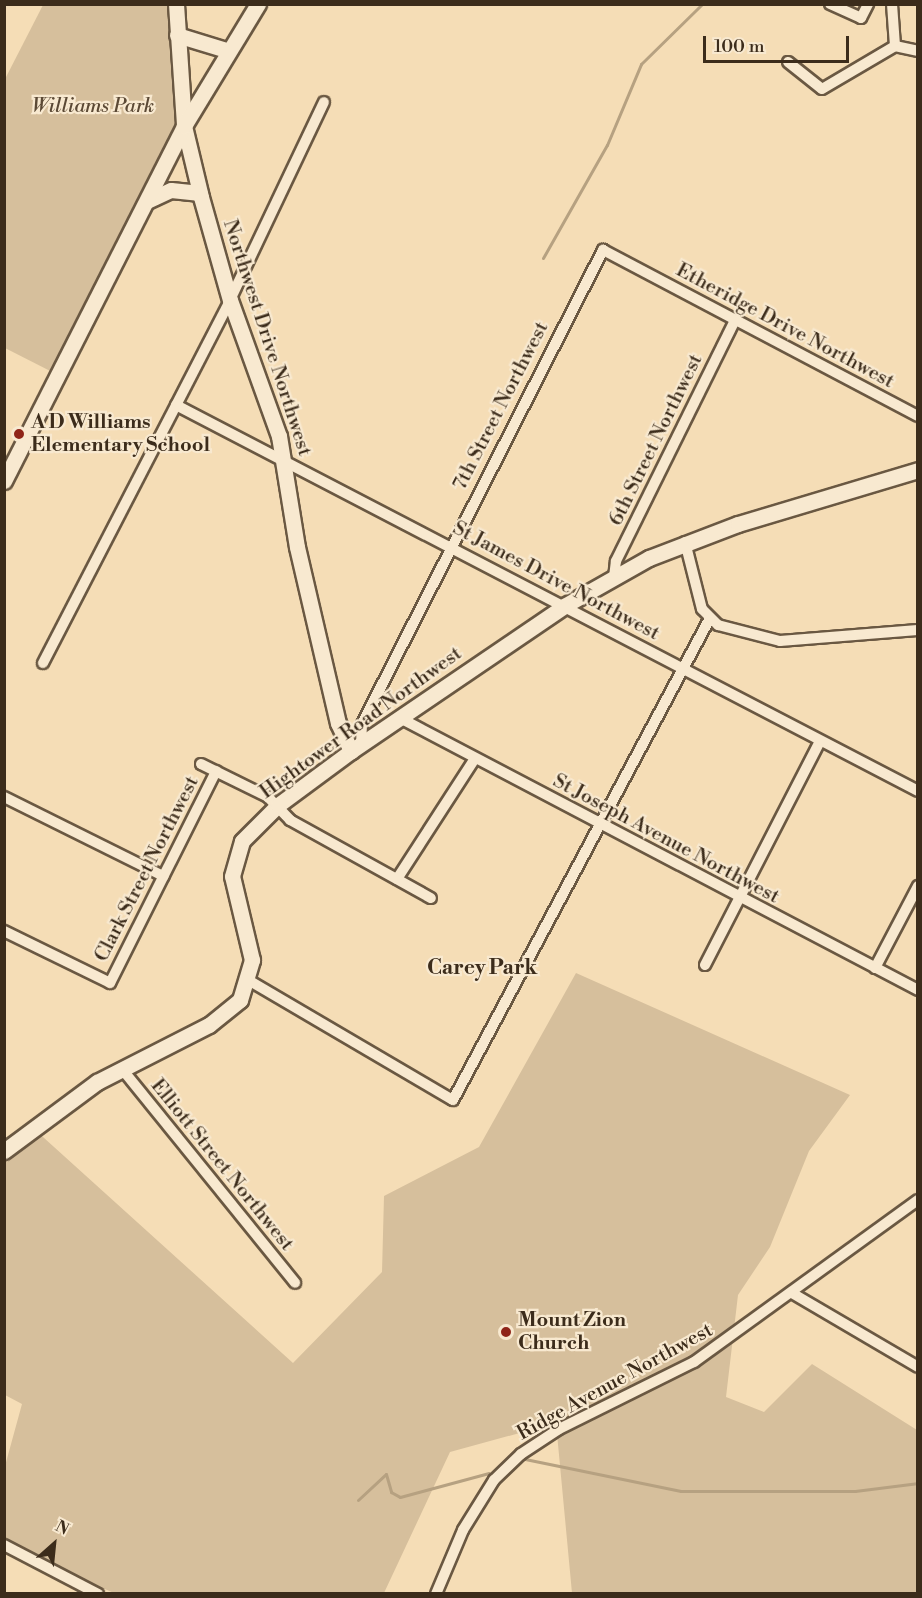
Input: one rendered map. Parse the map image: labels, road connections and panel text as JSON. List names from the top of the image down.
{
  "streets": {
    "street": [
      "Etheridge Drive Northwest",
      "Northwest Drive Northwest",
      "7th Street Northwest",
      "6th Street Northwest",
      "St James Drive Northwest",
      "Hightower Road Northwest",
      "St Joseph Avenue Northwest",
      "Clark Street Northwest",
      "Elliott Street Northwest",
      "Ridge Avenue Northwest"
    ]
  },
  "crossings": [
    ["Etheridge Drive Northwest", "7th Street Northwest"],
    ["Etheridge Drive Northwest", "6th Street Northwest"],
    ["Northwest Drive Northwest", "7th Street Northwest"],
    ["Northwest Drive Northwest", "St James Drive Northwest"],
    ["Northwest Drive Northwest", "Hightower Road Northwest"],
    ["7th Street Northwest", "St James Drive Northwest"],
    ["7th Street Northwest", "Hightower Road Northwest"],
    ["6th Street Northwest", "Hightower Road Northwest"],
    ["St James Drive Northwest", "Hightower Road Northwest"],
    ["Hightower Road Northwest", "St Joseph Avenue Northwest"]
  ],
  "districts": ["Carey Park"],
  "parks": ["Williams Park"],
  "places": ["A D Williams Elementary School", "Mount Zion Church"],
  "scale_bar": "100 m",
  "north": "top right"
}
